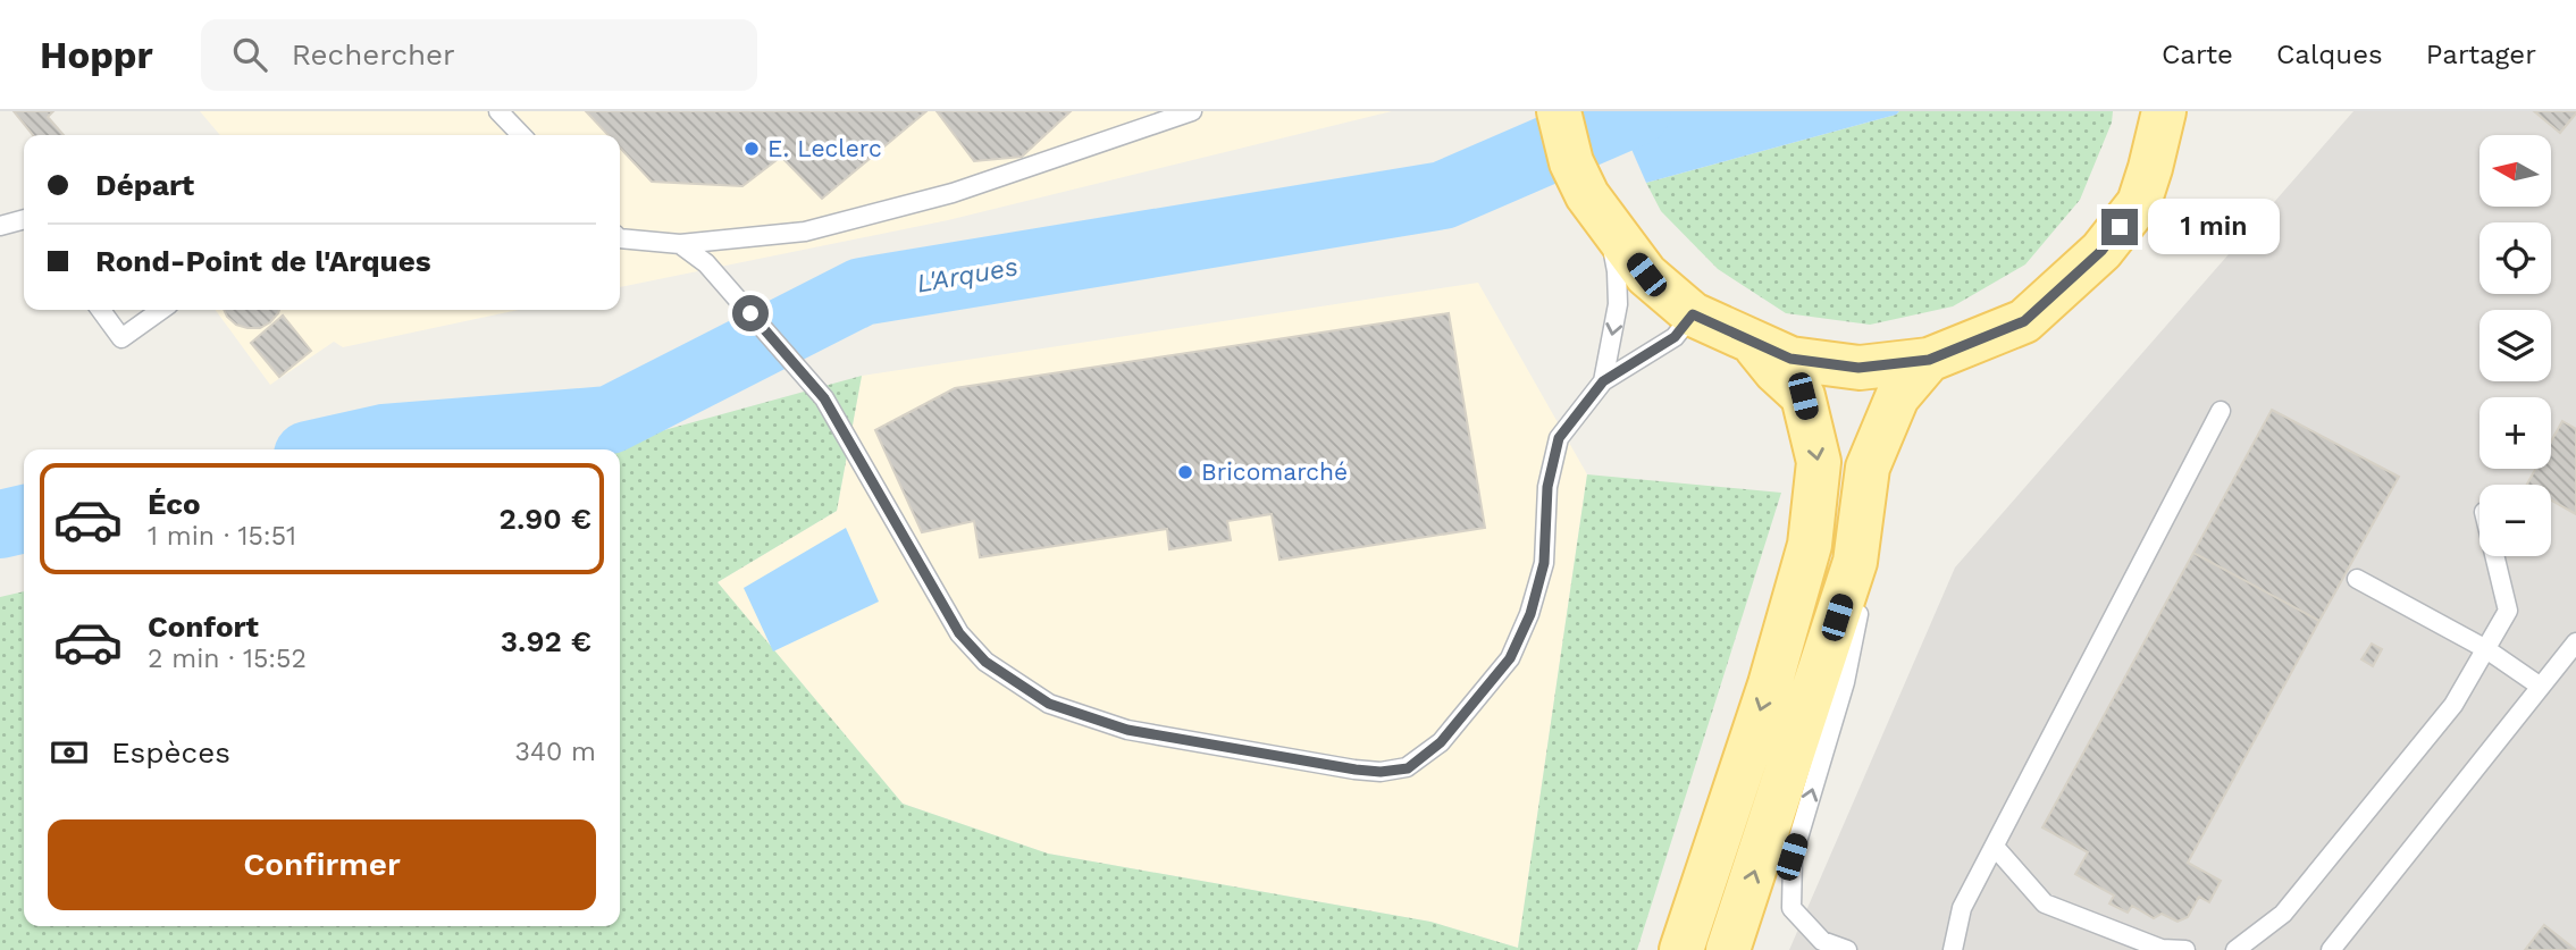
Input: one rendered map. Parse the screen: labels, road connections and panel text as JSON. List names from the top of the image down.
{
  "water": ["L'Arques"],
  "places": ["E. Leclerc", "Bricomarché"],
  "north": "left",
  "page": {
    "header": "Hoppr",
    "search": "Rechercher",
    "nav": ["Carte", "Calques", "Partager"],
    "map_buttons": ["+", "−"],
    "banner": ["Départ", "Rond-Point de l'Arques"],
    "bubble": "1 min",
    "list": [
      {
        "name": "Éco",
        "note": "1 min · 15:51",
        "value": "2.90 €"
      },
      {
        "name": "Confort",
        "note": "2 min · 15:52",
        "value": "3.92 €"
      }
    ],
    "pay": ["Espèces", "340 m"],
    "buttons": "Confirmer"
  }
}
